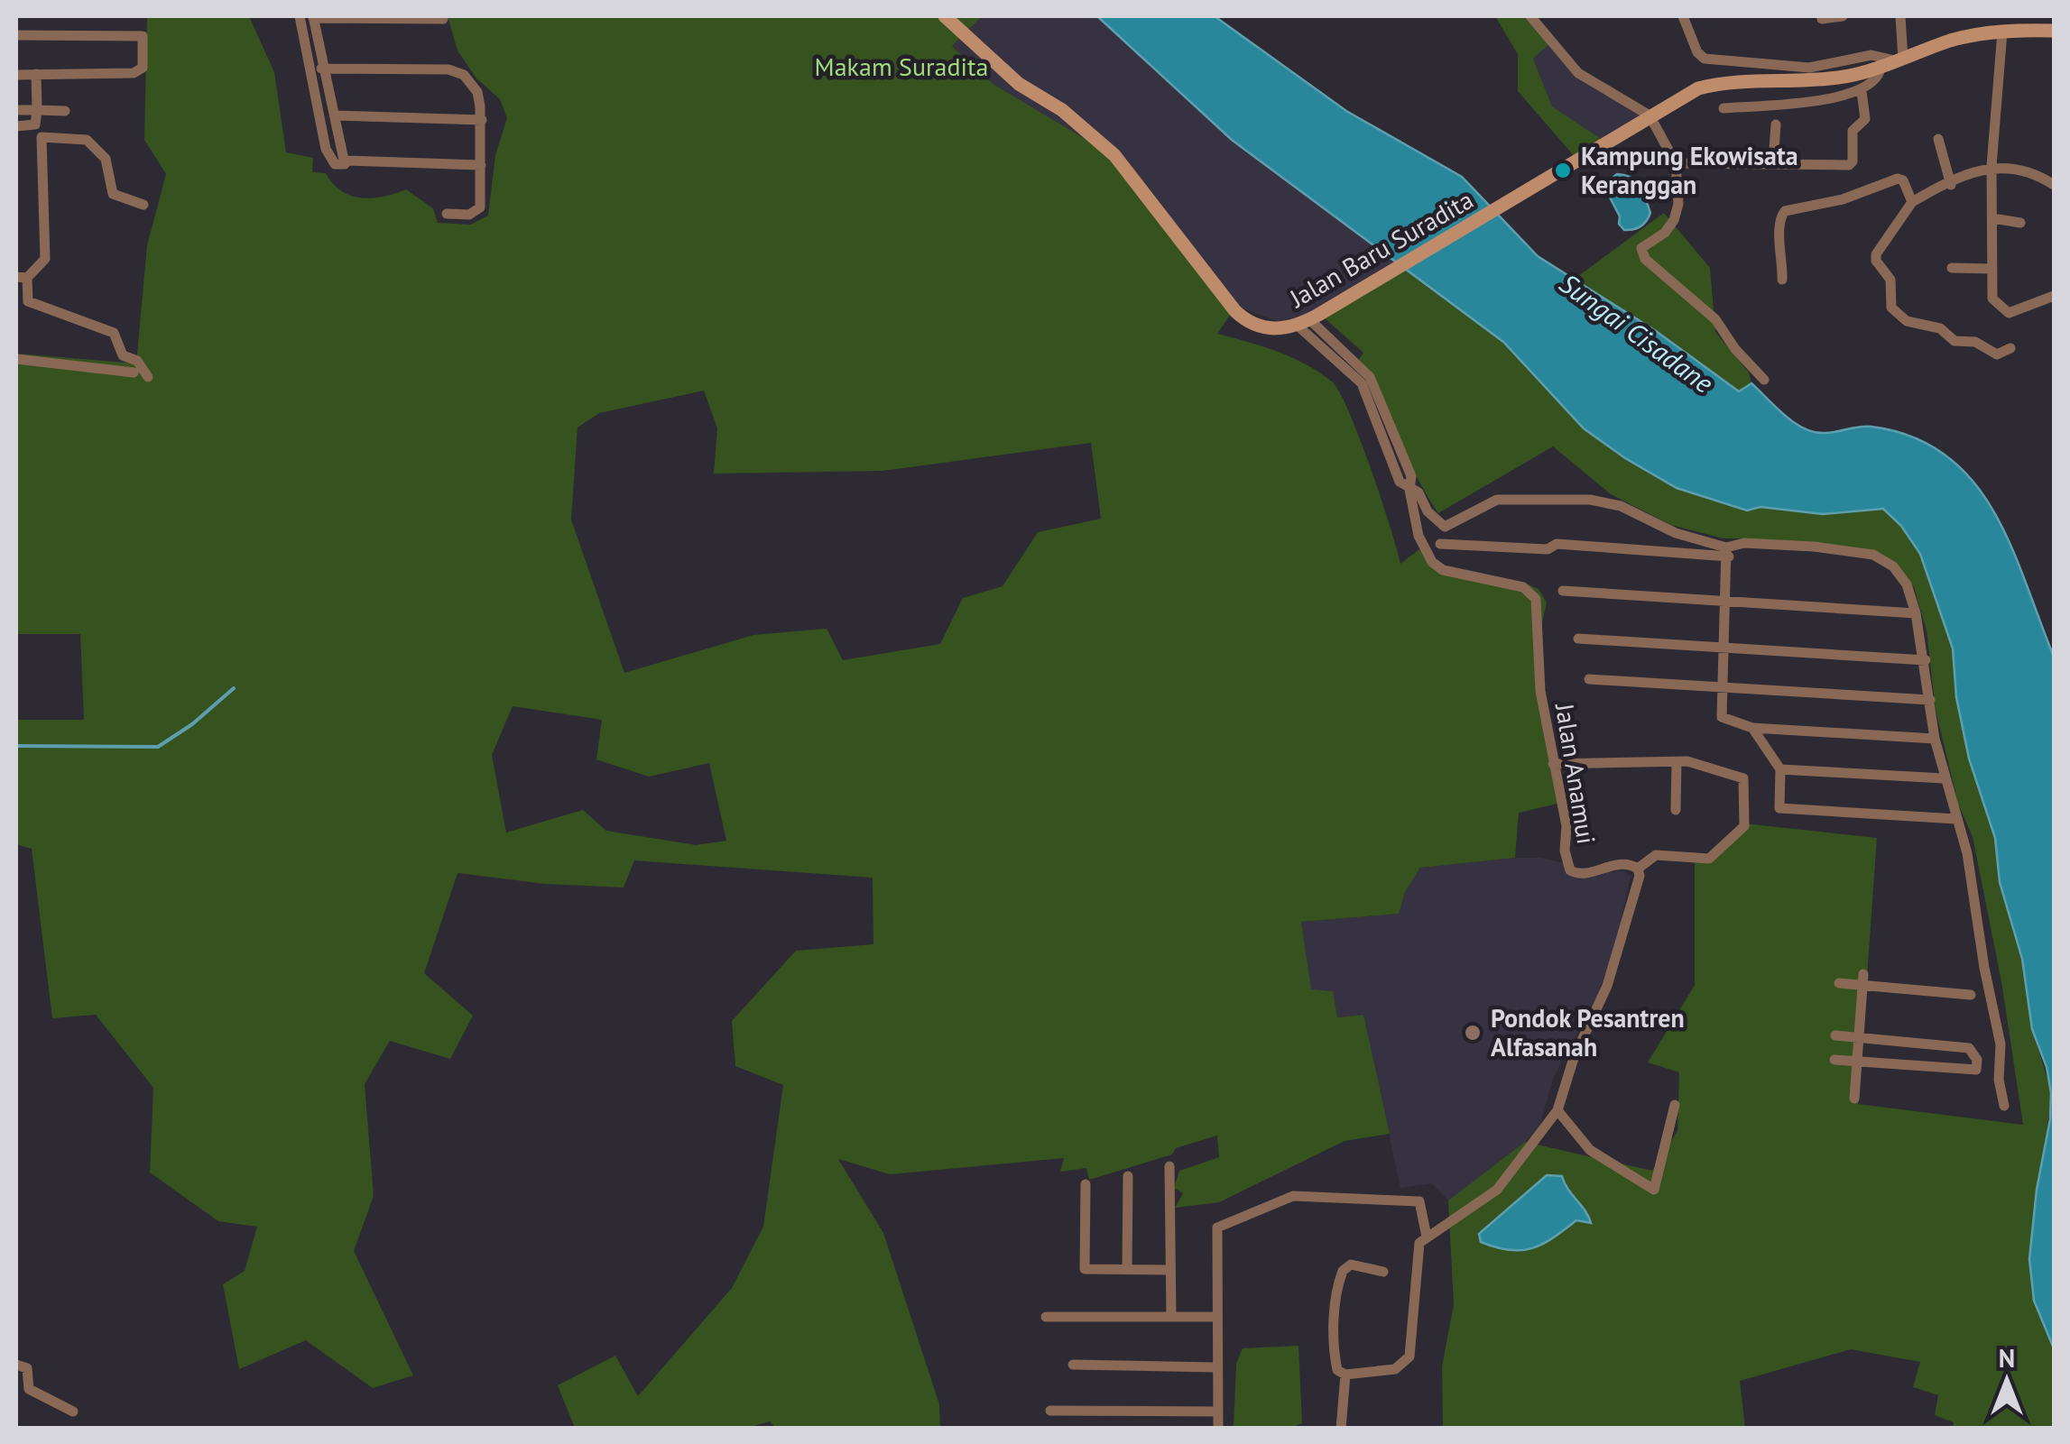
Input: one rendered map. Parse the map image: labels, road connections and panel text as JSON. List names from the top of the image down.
{
  "streets": {
    "main road": ["Jalan Baru Suradita"],
    "street": ["Jalan Anamui"]
  },
  "water": ["Sungai Cisadane"],
  "parks": ["Makam Suradita"],
  "places": ["Kampung Ekowisata Keranggan", "Pondok Pesantren Alfasanah"],
  "north": "top"
}
